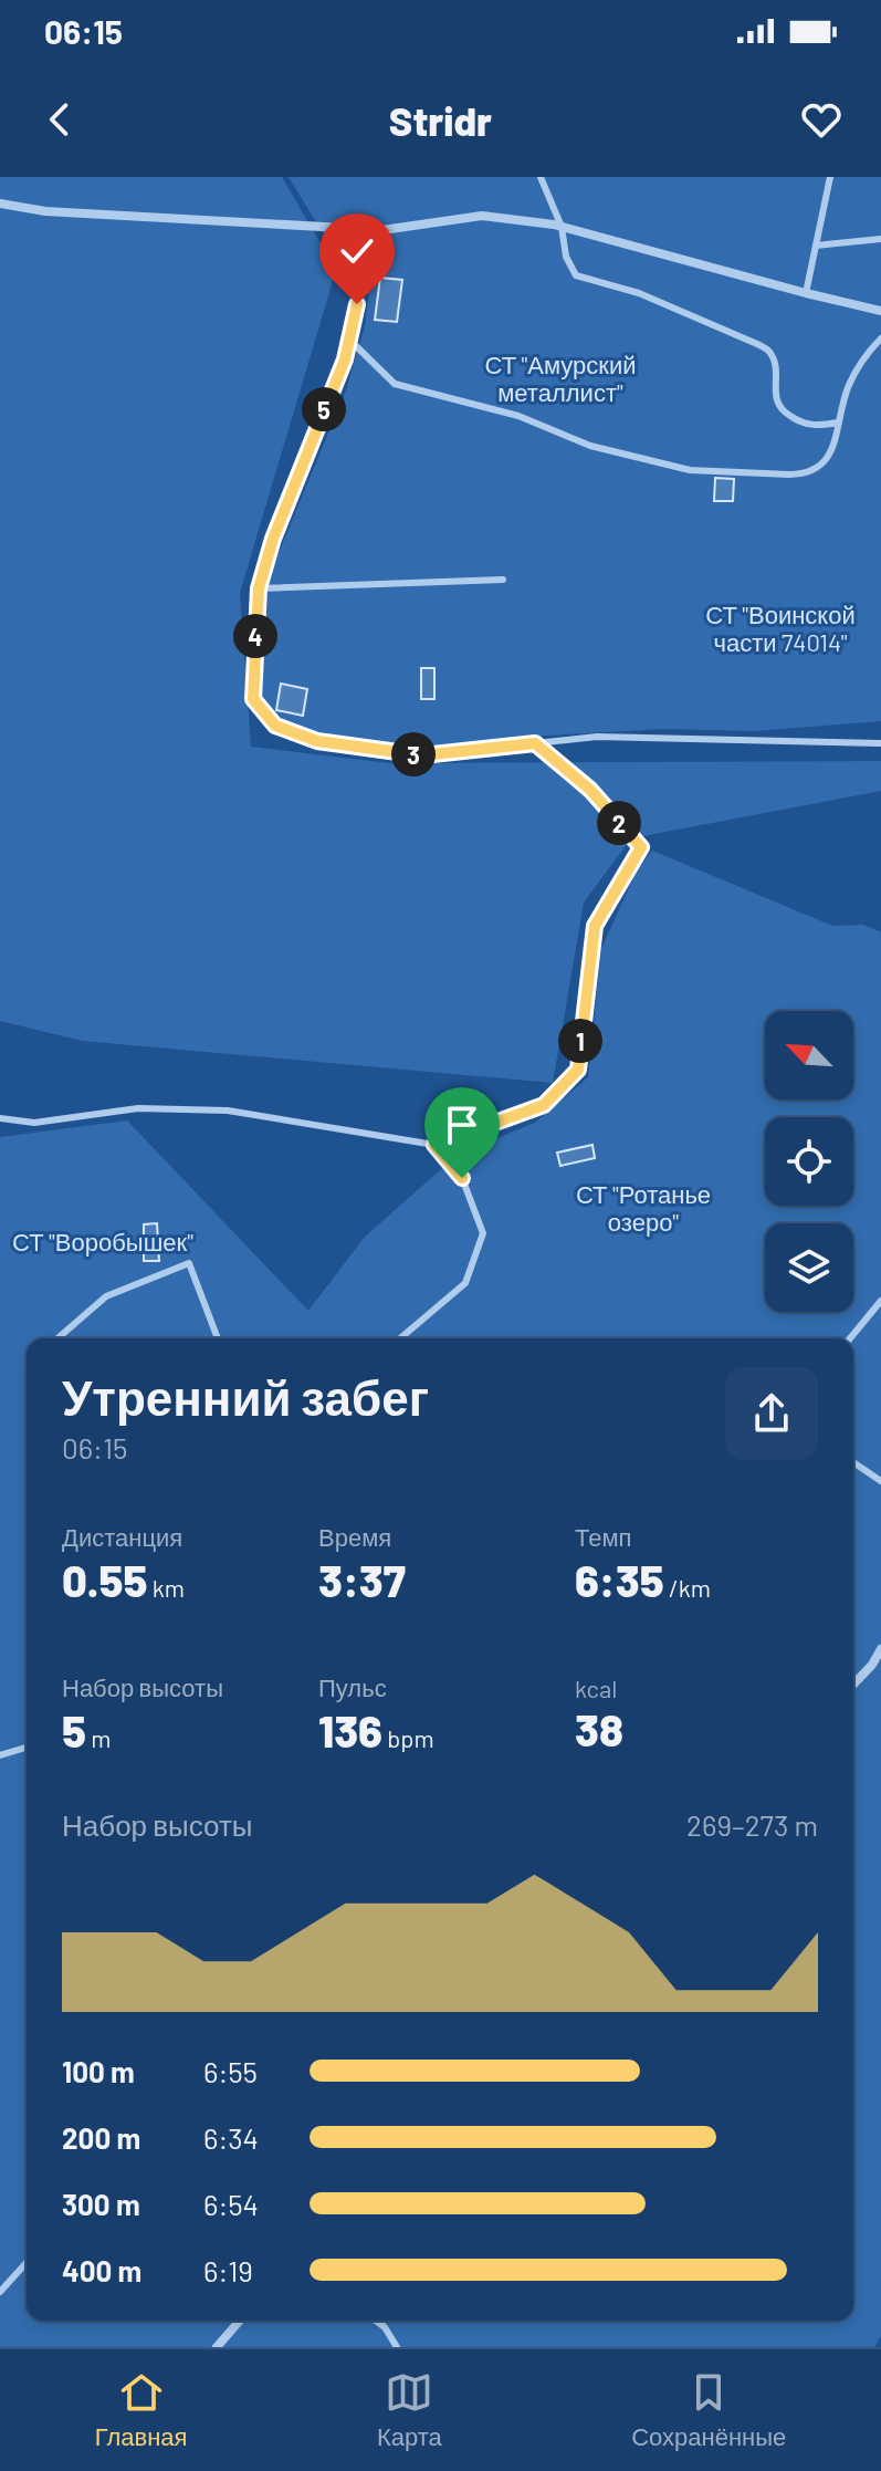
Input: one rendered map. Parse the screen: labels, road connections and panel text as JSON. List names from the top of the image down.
{
  "parks": [
    "СТ \"Амурский металлист\"",
    "СТ \"Воинской части 74014\"",
    "СТ \"Ротанье озеро\"",
    "СТ \"Воробышек\""
  ],
  "north": "top left",
  "page": {
    "status": "06:15",
    "header": "Stridr",
    "pins": [
      "5",
      "4",
      "3",
      "2",
      "1"
    ],
    "heading": ["Утренний забег", "06:15"],
    "stats": [
      ["Дистанция", "0.55 km"],
      ["Время", "3:37"],
      ["Темп", "6:35 /km"],
      ["Набор высоты", "5 m"],
      ["Пульс", "136 bpm"],
      ["kcal", "38"]
    ],
    "chart": ["Набор высоты", "269–273 m"],
    "list": [
      {
        "name": "100 m",
        "note": "6:55"
      },
      {
        "name": "200 m",
        "note": "6:34"
      },
      {
        "name": "300 m",
        "note": "6:54"
      },
      {
        "name": "400 m",
        "note": "6:19"
      }
    ],
    "tabs": ["Главная", "Карта", "Сохранённые"]
  }
}
